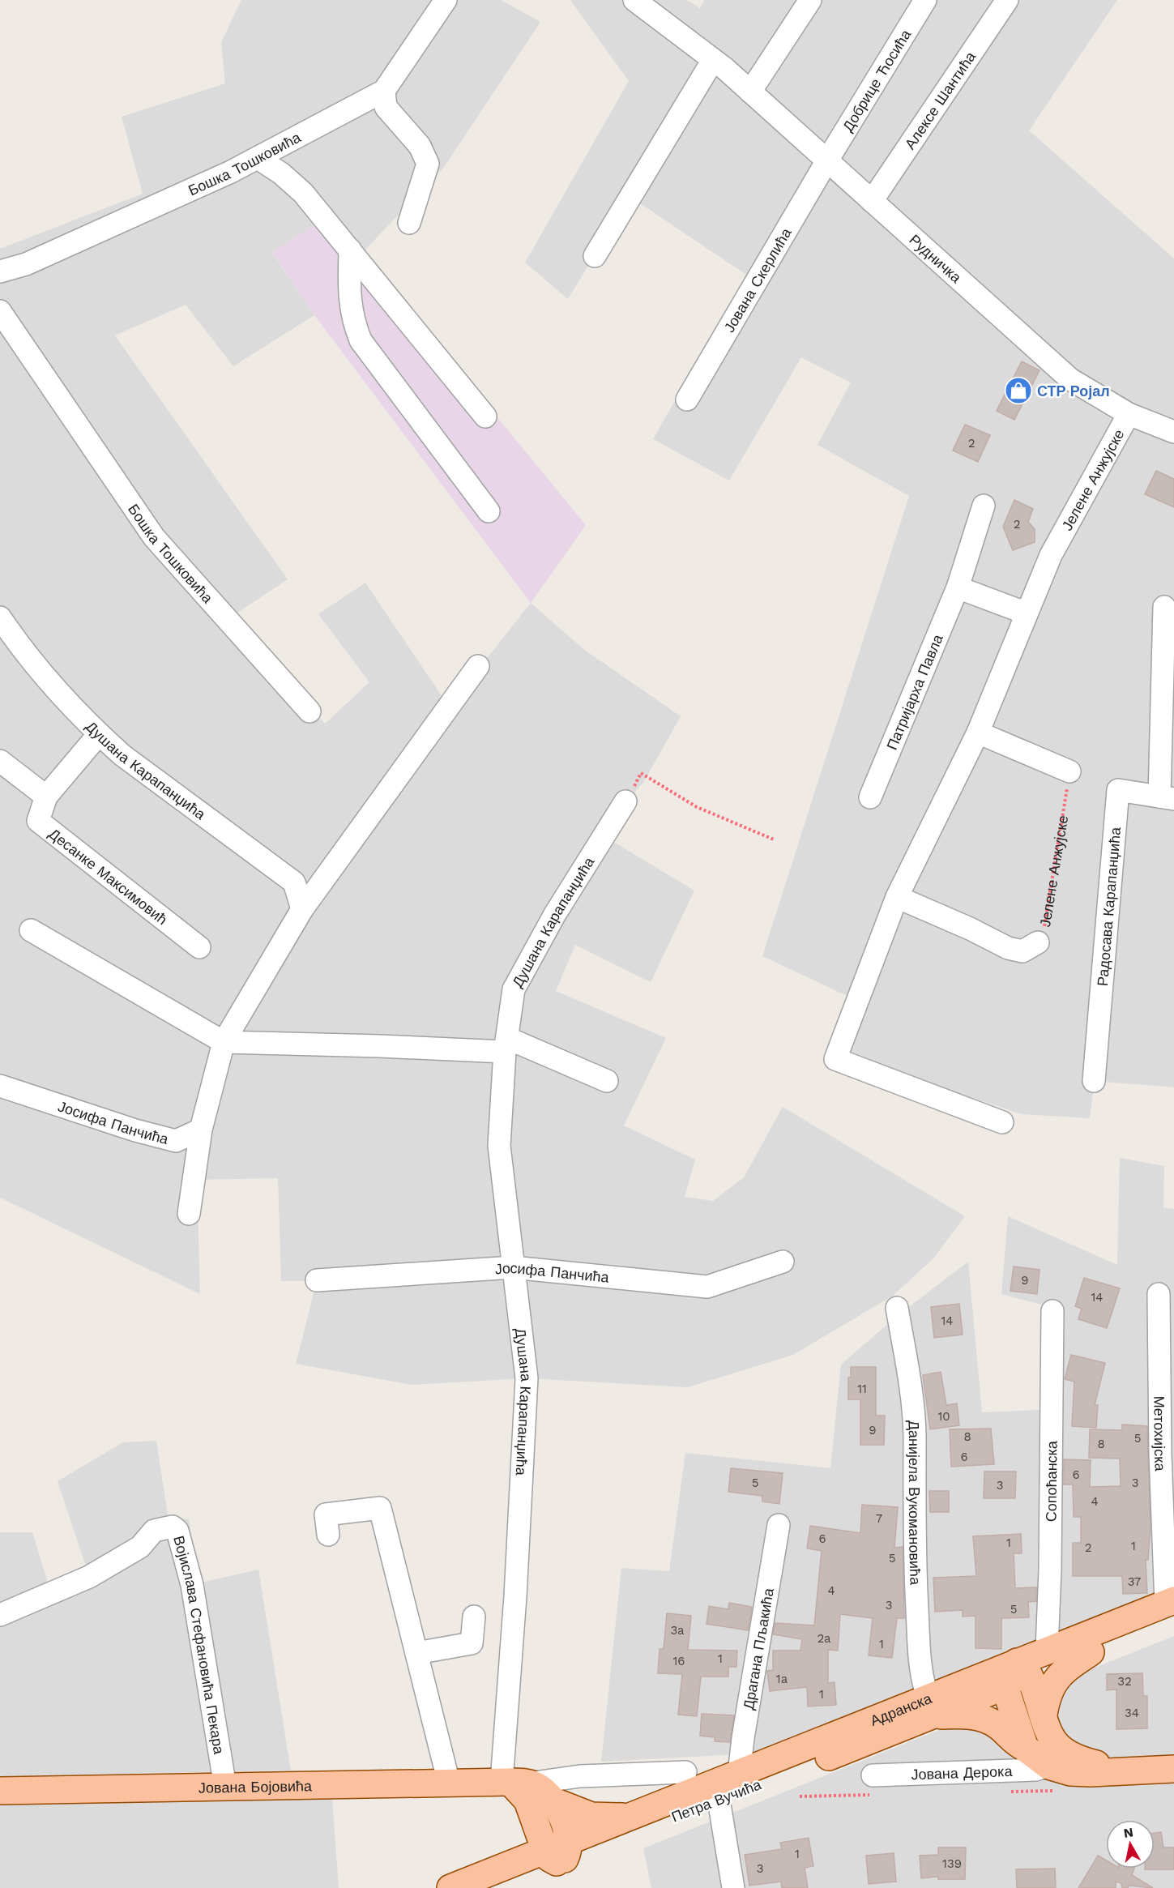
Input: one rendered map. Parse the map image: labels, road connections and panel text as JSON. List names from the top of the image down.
{
  "streets": {
    "main road": [
      "Адранска",
      "Јована Дерока",
      "Јована Бојовића",
      "Петра Вучића"
    ],
    "street": [
      "Добрице Ћосића",
      "Алексе Шантића",
      "Бошка Тошковића",
      "Рудничка",
      "Јована Скерлића",
      "Јелене Анжујске",
      "Патријарха Павла",
      "Душана Карапанџића",
      "Десанке Максимовић",
      "Радосава Карапанџића",
      "Јосифа Панчића",
      "Метохијска",
      "Сопоћанска",
      "Данијела Вукомановића",
      "Војислава Стефановића Пекара",
      "Драгана Пљакића"
    ]
  },
  "crossings": [
    ["Добрице Ћосића", "Рудничка"],
    ["Добрице Ћосића", "Јована Скерлића"],
    ["Алексе Шантића", "Рудничка"],
    ["Рудничка", "Јована Скерлића"],
    ["Рудничка", "Јелене Анжујске"],
    ["Душана Карапанџића", "Јосифа Панчића"],
    ["Душана Карапанџића", "Јована Бојовића"],
    ["Метохијска", "Адранска"],
    ["Сопоћанска", "Адранска"],
    ["Данијела Вукомановића", "Адранска"],
    ["Данијела Вукомановића", "Петра Вучића"],
    ["Војислава Стефановића Пекара", "Јована Бојовића"],
    ["Драгана Пљакића", "Адранска"],
    ["Адранска", "Јована Дерока"],
    ["Адранска", "Петра Вучића"]
  ],
  "places": {
    "shop": ["СТР Ројал"]
  },
  "house_numbers": [
    "2",
    "2",
    "9",
    "14",
    "14",
    "11",
    "10",
    "9",
    "8",
    "5",
    "8",
    "6",
    "6",
    "5",
    "3",
    "3",
    "4",
    "7",
    "6",
    "1",
    "1",
    "2",
    "5",
    "37",
    "4",
    "3",
    "5",
    "3a",
    "2a",
    "1",
    "1",
    "16",
    "1a",
    "32",
    "1",
    "34",
    "1",
    "139",
    "3"
  ],
  "north": "top"
}
